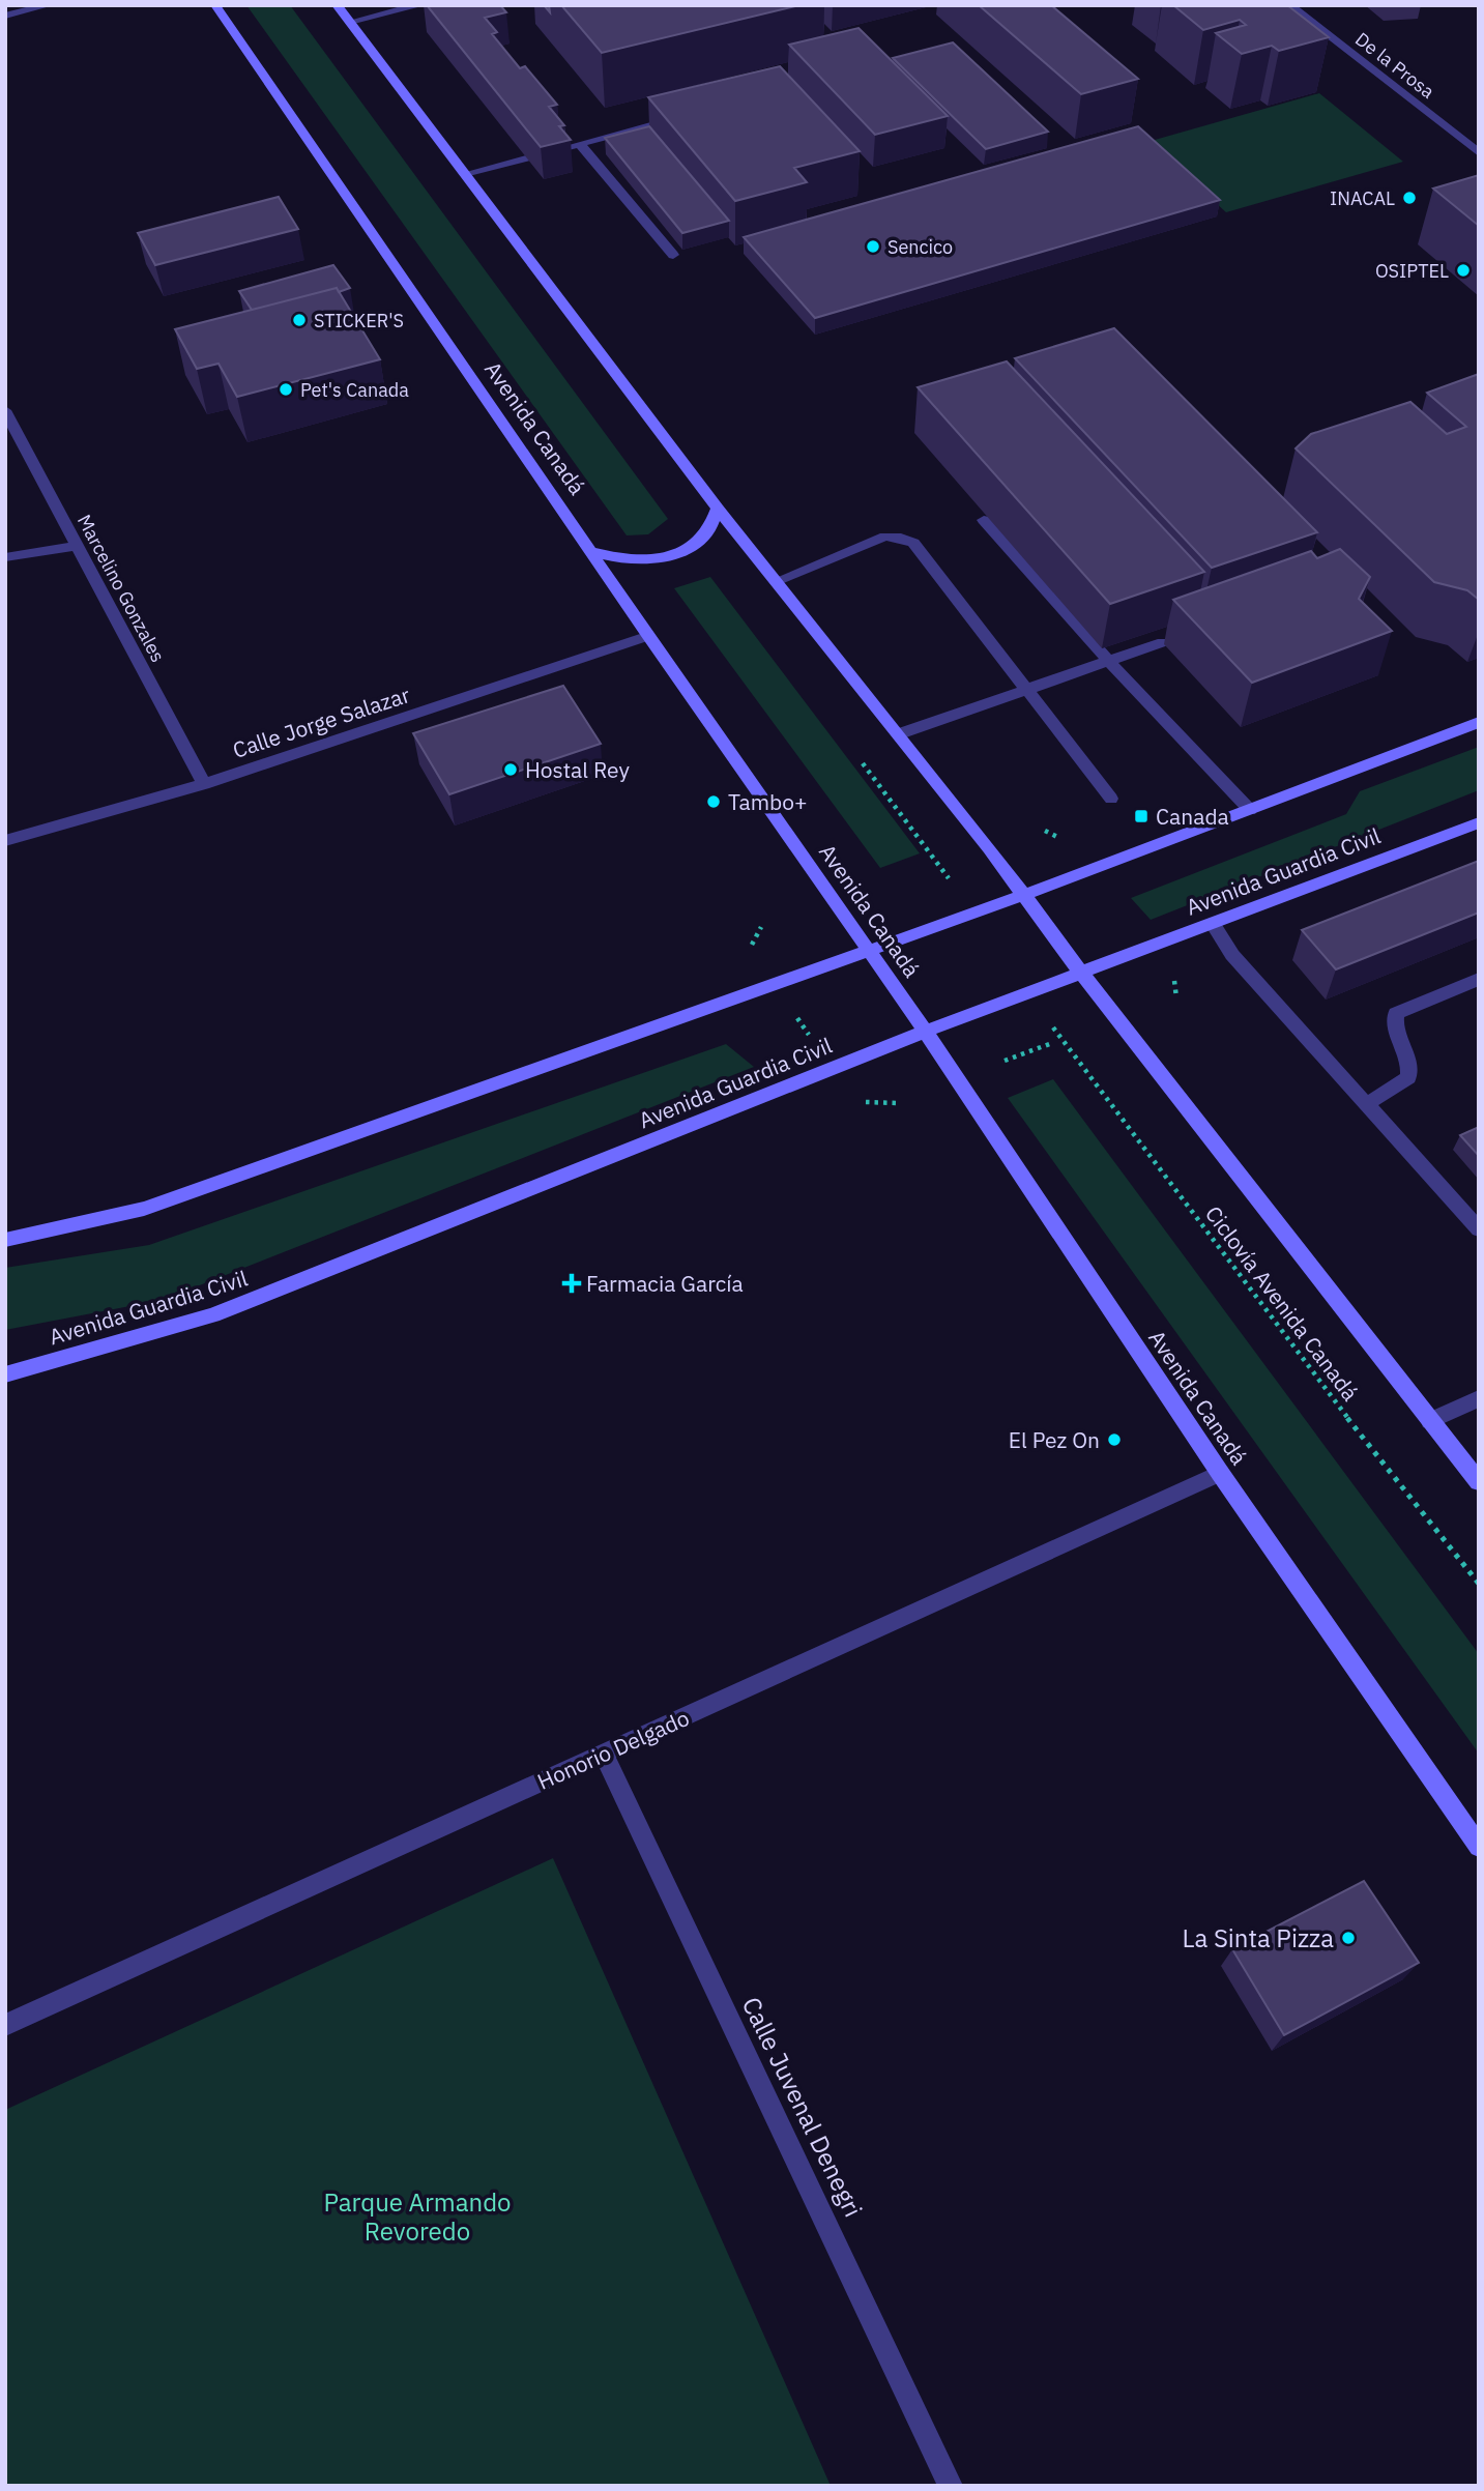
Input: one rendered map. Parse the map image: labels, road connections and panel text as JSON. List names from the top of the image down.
{
  "streets": {
    "main road": ["Avenida Canadá", "Avenida Guardia Civil"],
    "street": [
      "De la Prosa",
      "Marcelino Gonzales",
      "Calle Jorge Salazar",
      "Honorio Delgado",
      "Calle Juvenal Denegri"
    ],
    "path": ["Ciclovía Avenida Canadá"]
  },
  "crossings": [
    ["Avenida Canadá", "Calle Jorge Salazar"],
    ["Avenida Canadá", "Avenida Guardia Civil"],
    ["Avenida Canadá", "Honorio Delgado"],
    ["Marcelino Gonzales", "Calle Jorge Salazar"],
    ["Avenida Guardia Civil", "Ciclovía Avenida Canadá"],
    ["Honorio Delgado", "Calle Juvenal Denegri"]
  ],
  "parks": ["Parque Armando Revoredo"],
  "places": {
    "other": [
      "INACAL",
      "Sencico",
      "OSIPTEL",
      "STICKER'S",
      "Pet's Canada",
      "Hostal Rey",
      "Tambo+",
      "El Pez On",
      "La Sinta Pizza"
    ],
    "transit": ["Canada"],
    "health": ["Farmacia García"]
  }
}
